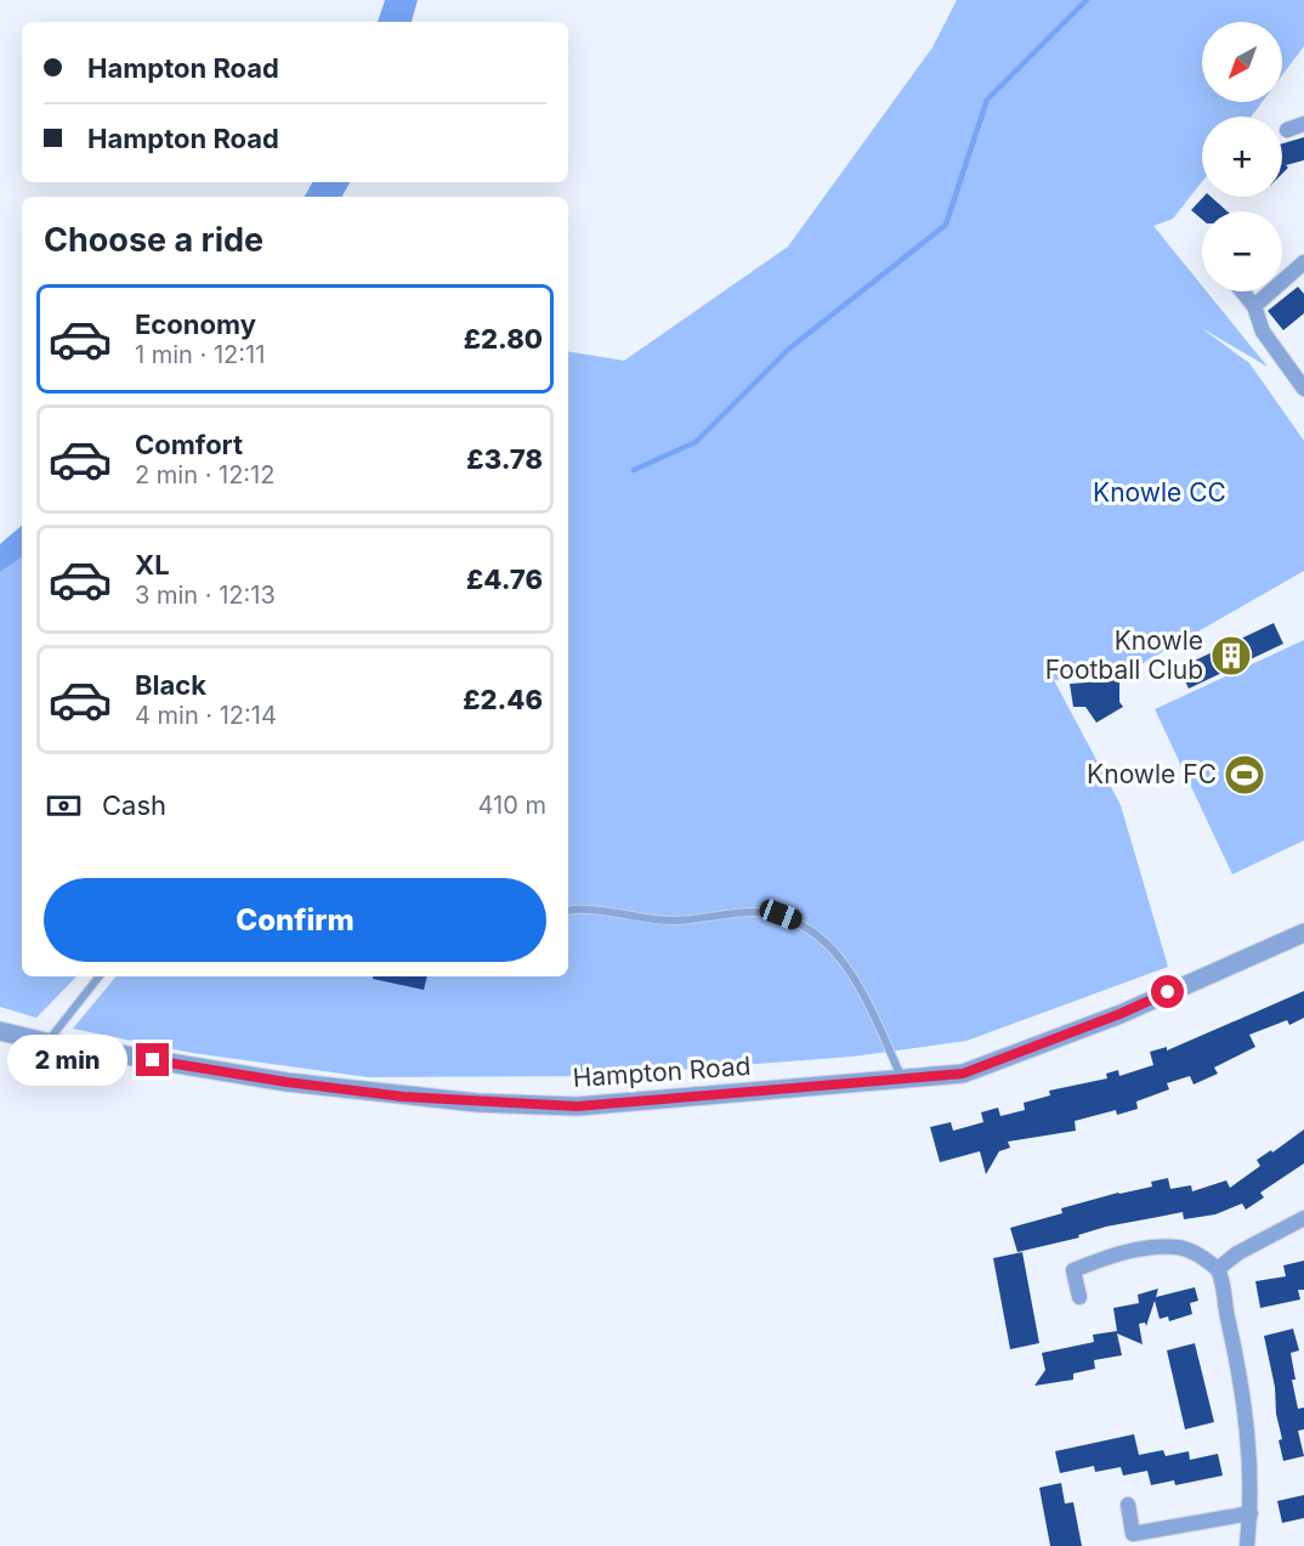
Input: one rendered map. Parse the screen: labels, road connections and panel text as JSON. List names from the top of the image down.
{
  "streets": {
    "street": ["Hampton Road"]
  },
  "parks": ["Knowle CC"],
  "places": {
    "building": ["Knowle Football Club"],
    "sports": ["Knowle FC"]
  },
  "north": "bottom left",
  "page": {
    "map_buttons": ["+", "−"],
    "banner": ["Hampton Road", "Hampton Road"],
    "heading": "Choose a ride",
    "list": [
      {
        "name": "Economy",
        "note": "1 min · 12:11",
        "value": "£2.80"
      },
      {
        "name": "Comfort",
        "note": "2 min · 12:12",
        "value": "£3.78"
      },
      {
        "name": "XL",
        "note": "3 min · 12:13",
        "value": "£4.76"
      },
      {
        "name": "Black",
        "note": "4 min · 12:14",
        "value": "£2.46"
      }
    ],
    "pay": ["Cash", "410 m"],
    "buttons": "Confirm",
    "bubble": "2 min"
  }
}
